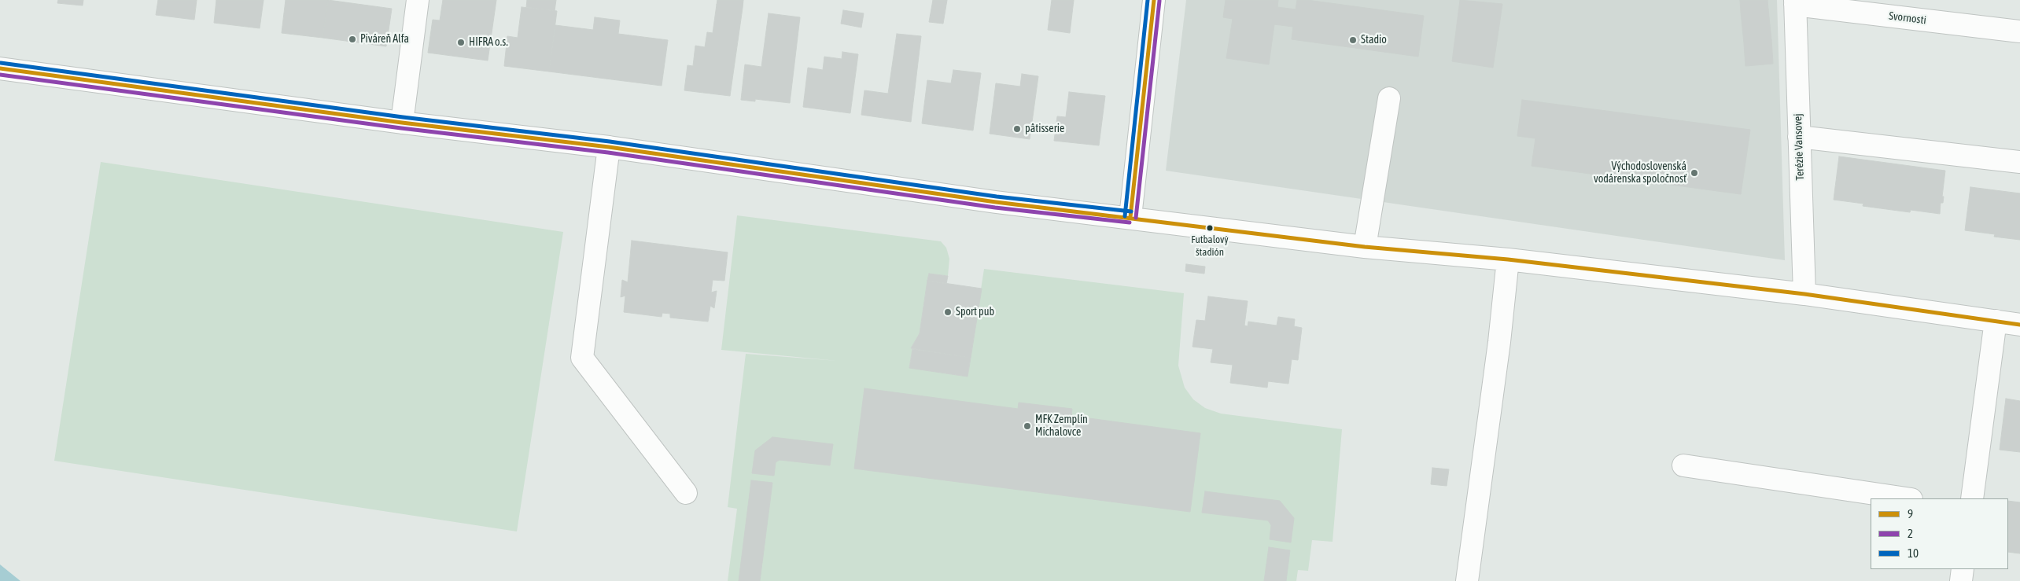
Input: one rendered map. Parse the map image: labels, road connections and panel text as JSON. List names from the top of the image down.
{
  "streets": {
    "street": ["Svornosti", "Terézie Vansovej"]
  },
  "crossings": [
    ["Svornosti", "Terézie Vansovej"]
  ],
  "places": [
    "Piváreň Alfa",
    "Stadio",
    "HIFRA o.s.",
    "pâtisserie",
    "Východoslovenská vodárenska spoločnosť",
    "Futbalový štadión",
    "Sport pub",
    "MFK Zemplín Michalovce"
  ],
  "lines": ["transit line 9", "transit line 10", "transit line 2"],
  "legend": ["9", "2", "10"]
}
